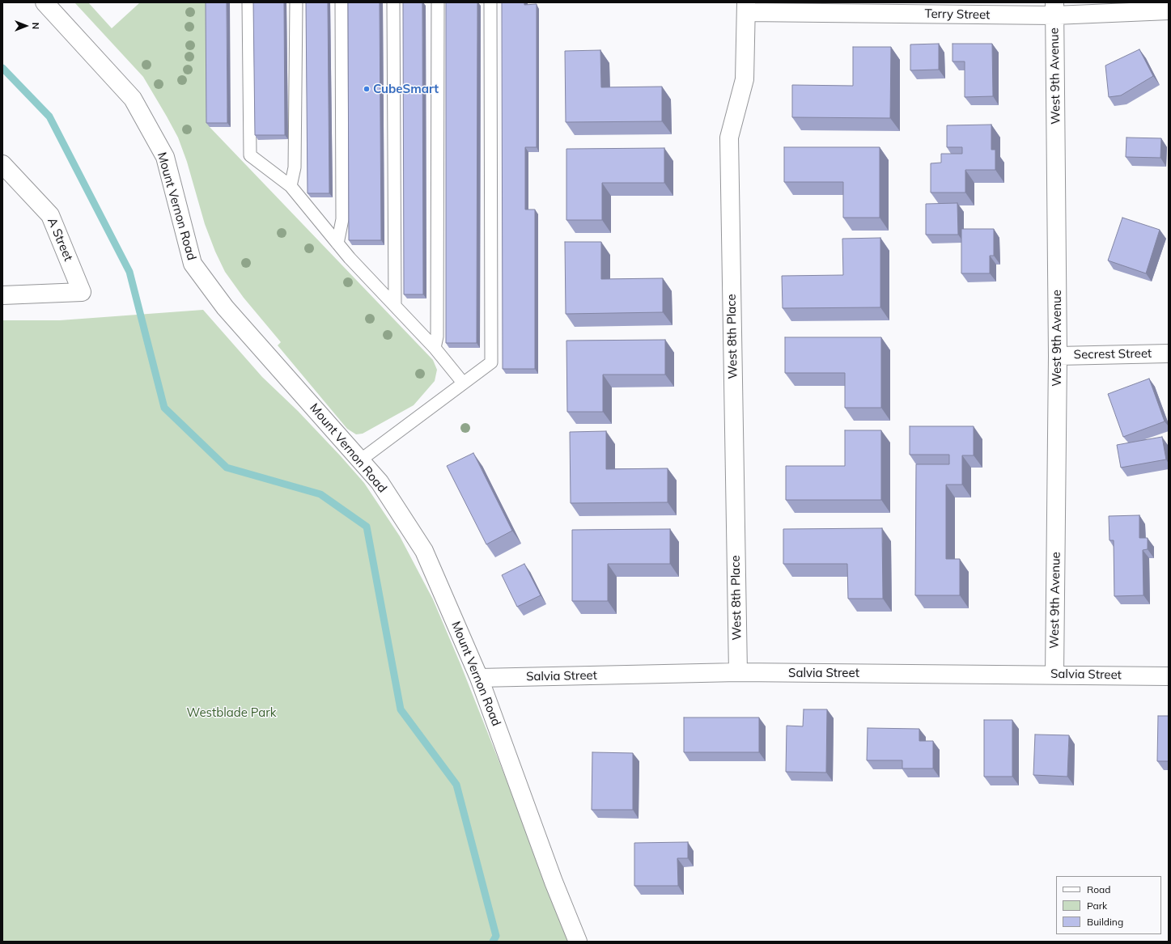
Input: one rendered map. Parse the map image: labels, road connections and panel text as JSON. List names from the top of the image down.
{
  "streets": {
    "street": [
      "Terry Street",
      "West 9th Avenue",
      "Mount Vernon Road",
      "A Street",
      "West 8th Place",
      "Secrest Street",
      "Salvia Street"
    ]
  },
  "crossings": [
    ["Terry Street", "West 9th Avenue"],
    ["Terry Street", "West 8th Place"],
    ["West 9th Avenue", "Secrest Street"],
    ["West 9th Avenue", "Salvia Street"],
    ["Mount Vernon Road", "Salvia Street"],
    ["West 8th Place", "Salvia Street"]
  ],
  "parks": ["Westblade Park"],
  "places": ["CubeSmart"],
  "legend": ["Road", "Park", "Building"],
  "north": "right"
}
